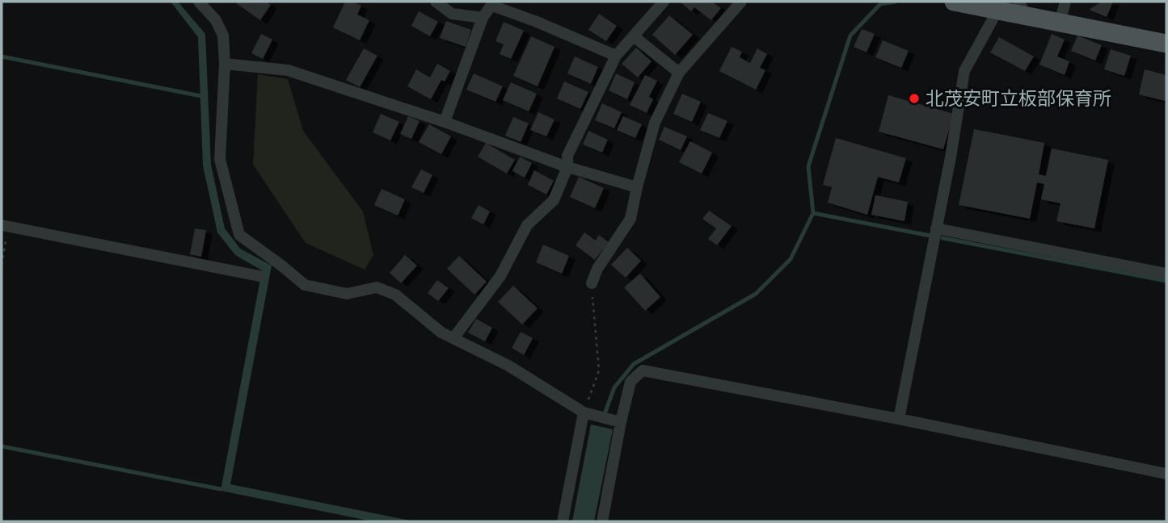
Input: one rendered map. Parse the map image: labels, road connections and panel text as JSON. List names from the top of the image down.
{
  "places": ["北茂安町立板部保育所"]
}
